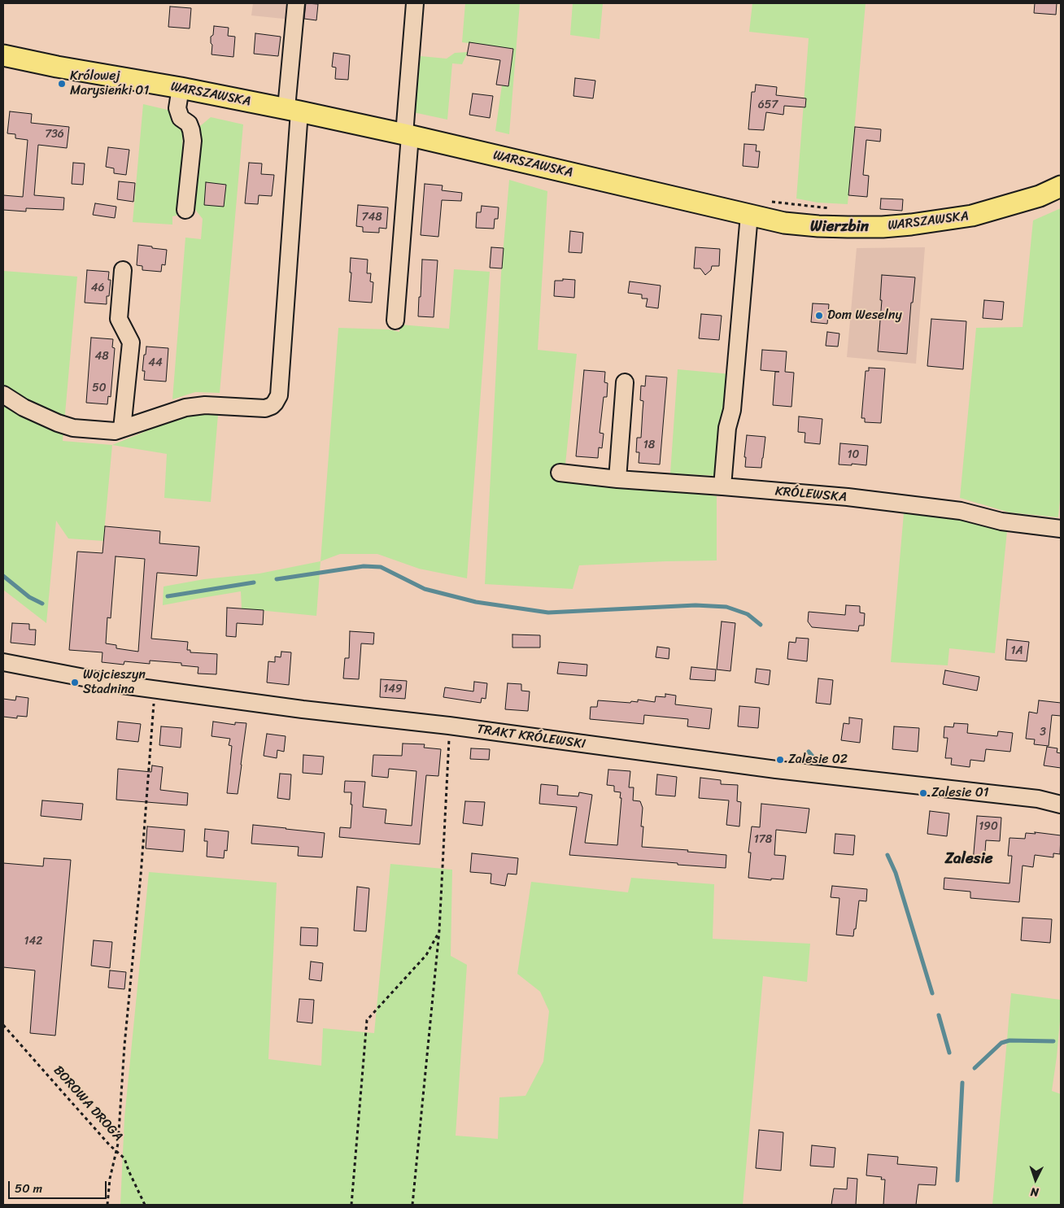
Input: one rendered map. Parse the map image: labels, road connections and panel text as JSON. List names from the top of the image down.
{
  "streets": {
    "main road": ["WARSZAWSKA"],
    "street": ["KRÓLEWSKA", "TRAKT KRÓLEWSKI"],
    "path": ["BOROWA DROGA"]
  },
  "districts": ["Wierzbin", "Zalesie"],
  "places": [
    "Królowej Marysieńki 01",
    "Dom Weselny",
    "Wojcieszyn Stadnina",
    "Zalesie 02",
    "Zalesie 01"
  ],
  "house_numbers": [
    "657",
    "736",
    "748",
    "46",
    "48",
    "44",
    "50",
    "18",
    "10",
    "1A",
    "149",
    "3",
    "190",
    "178",
    "142"
  ],
  "scale_bar": "50 m",
  "north": "bottom"
}
